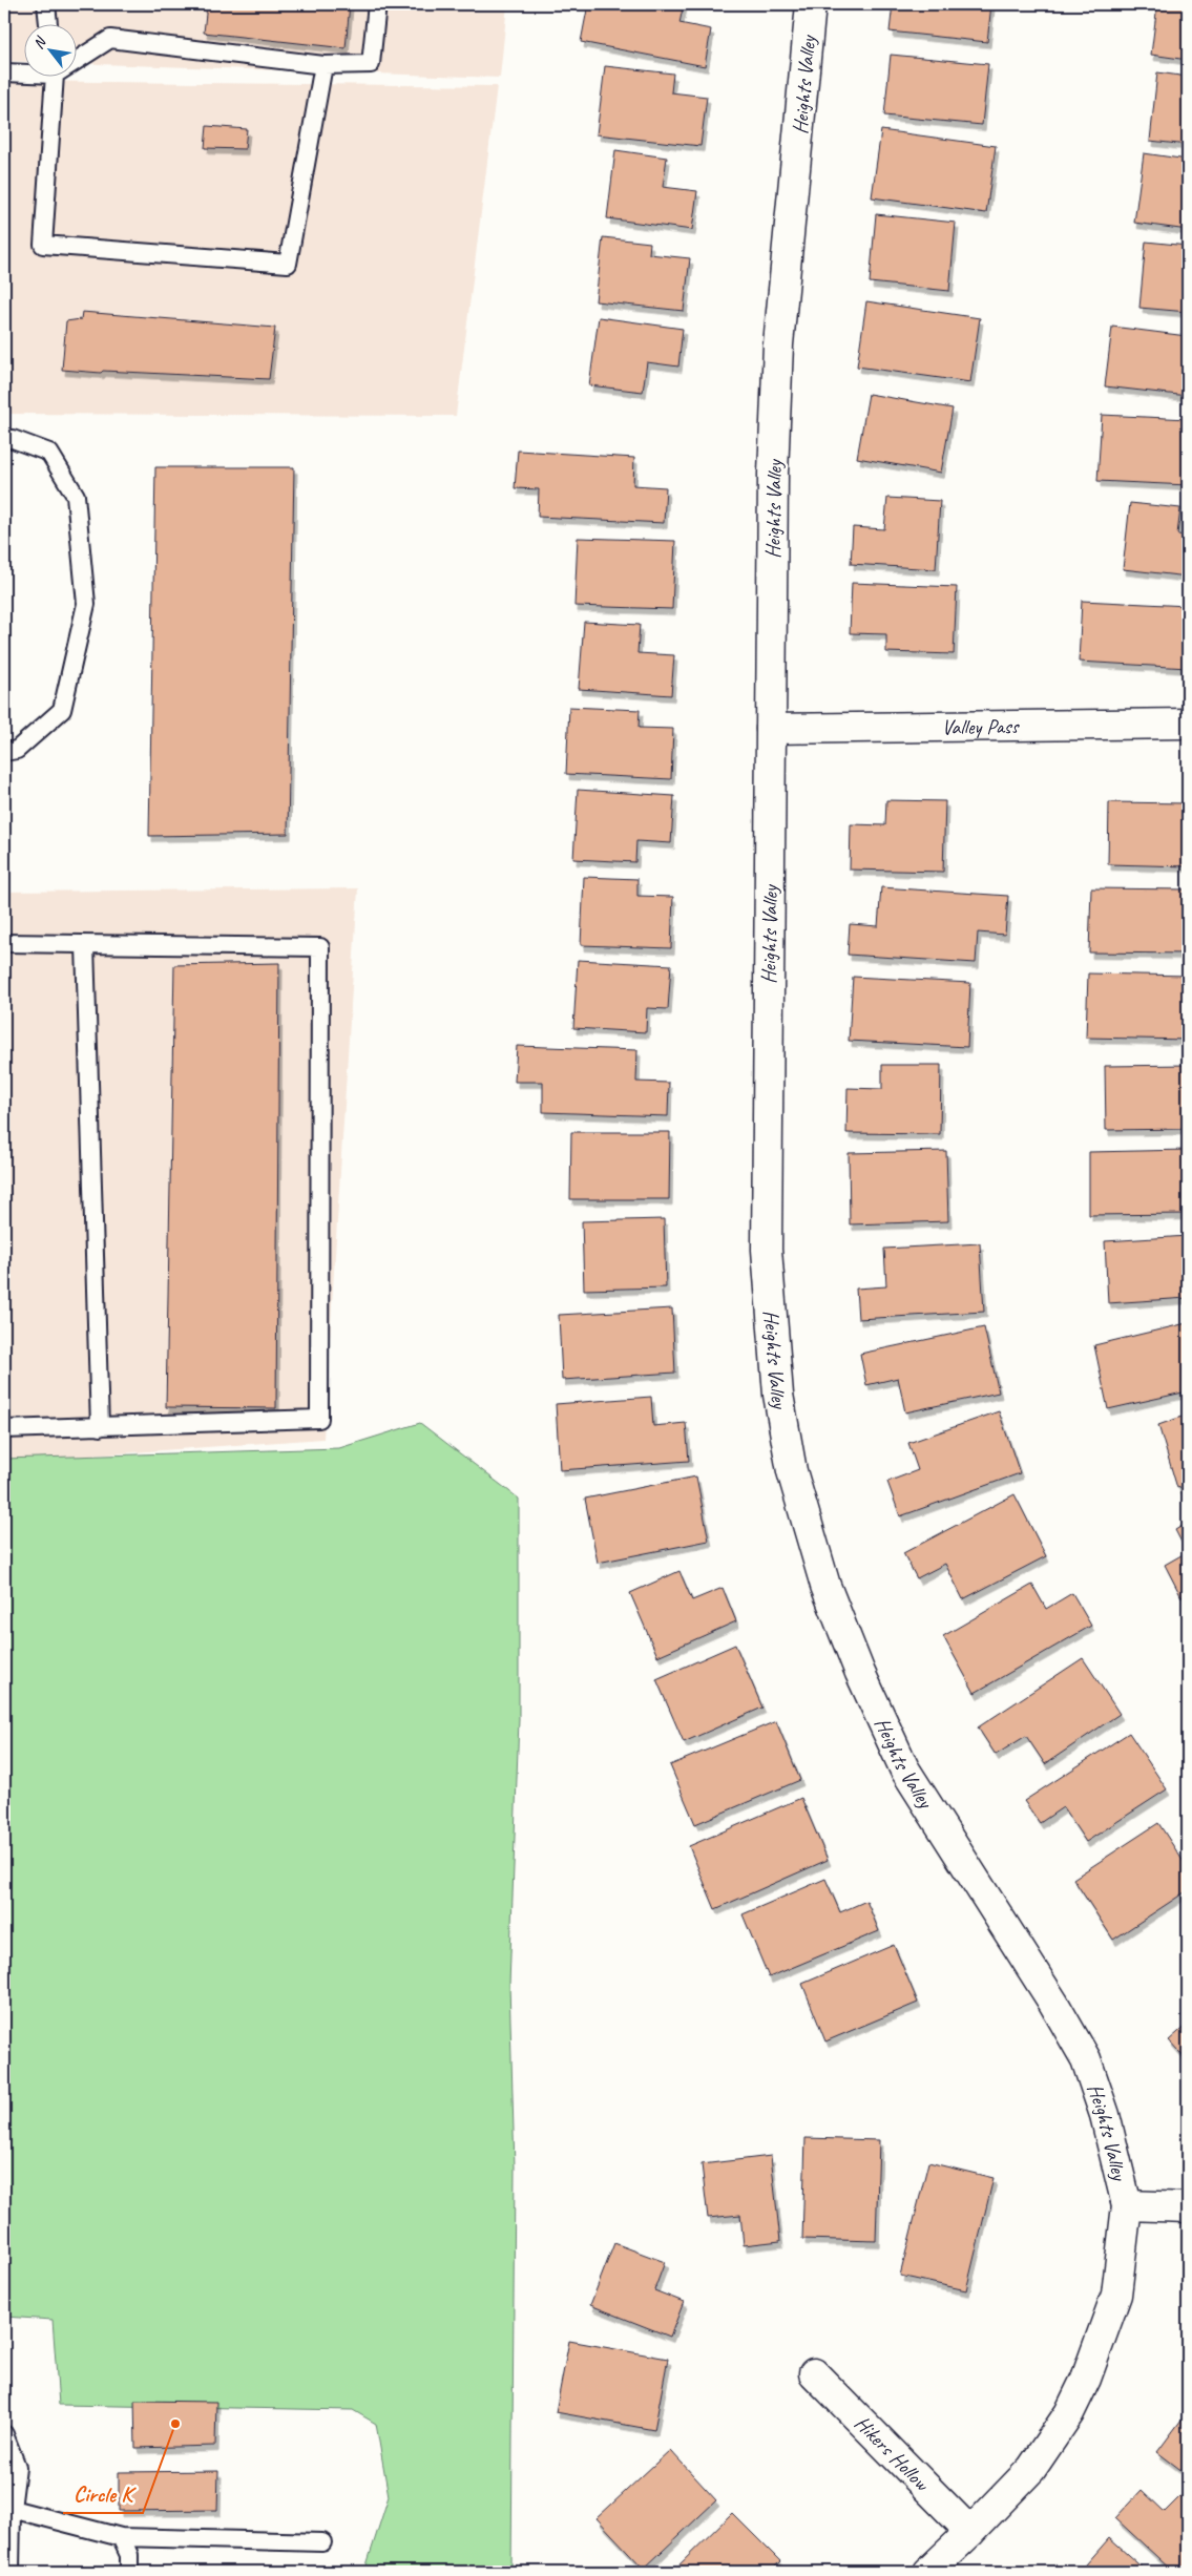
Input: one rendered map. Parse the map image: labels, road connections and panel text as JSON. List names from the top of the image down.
{
  "streets": {
    "street": ["Heights Valley", "Valley Pass", "Hikers Hollow"]
  },
  "crossings": [
    ["Heights Valley", "Valley Pass"],
    ["Heights Valley", "Hikers Hollow"]
  ],
  "places": ["Circle K"],
  "north": "top left"
}
